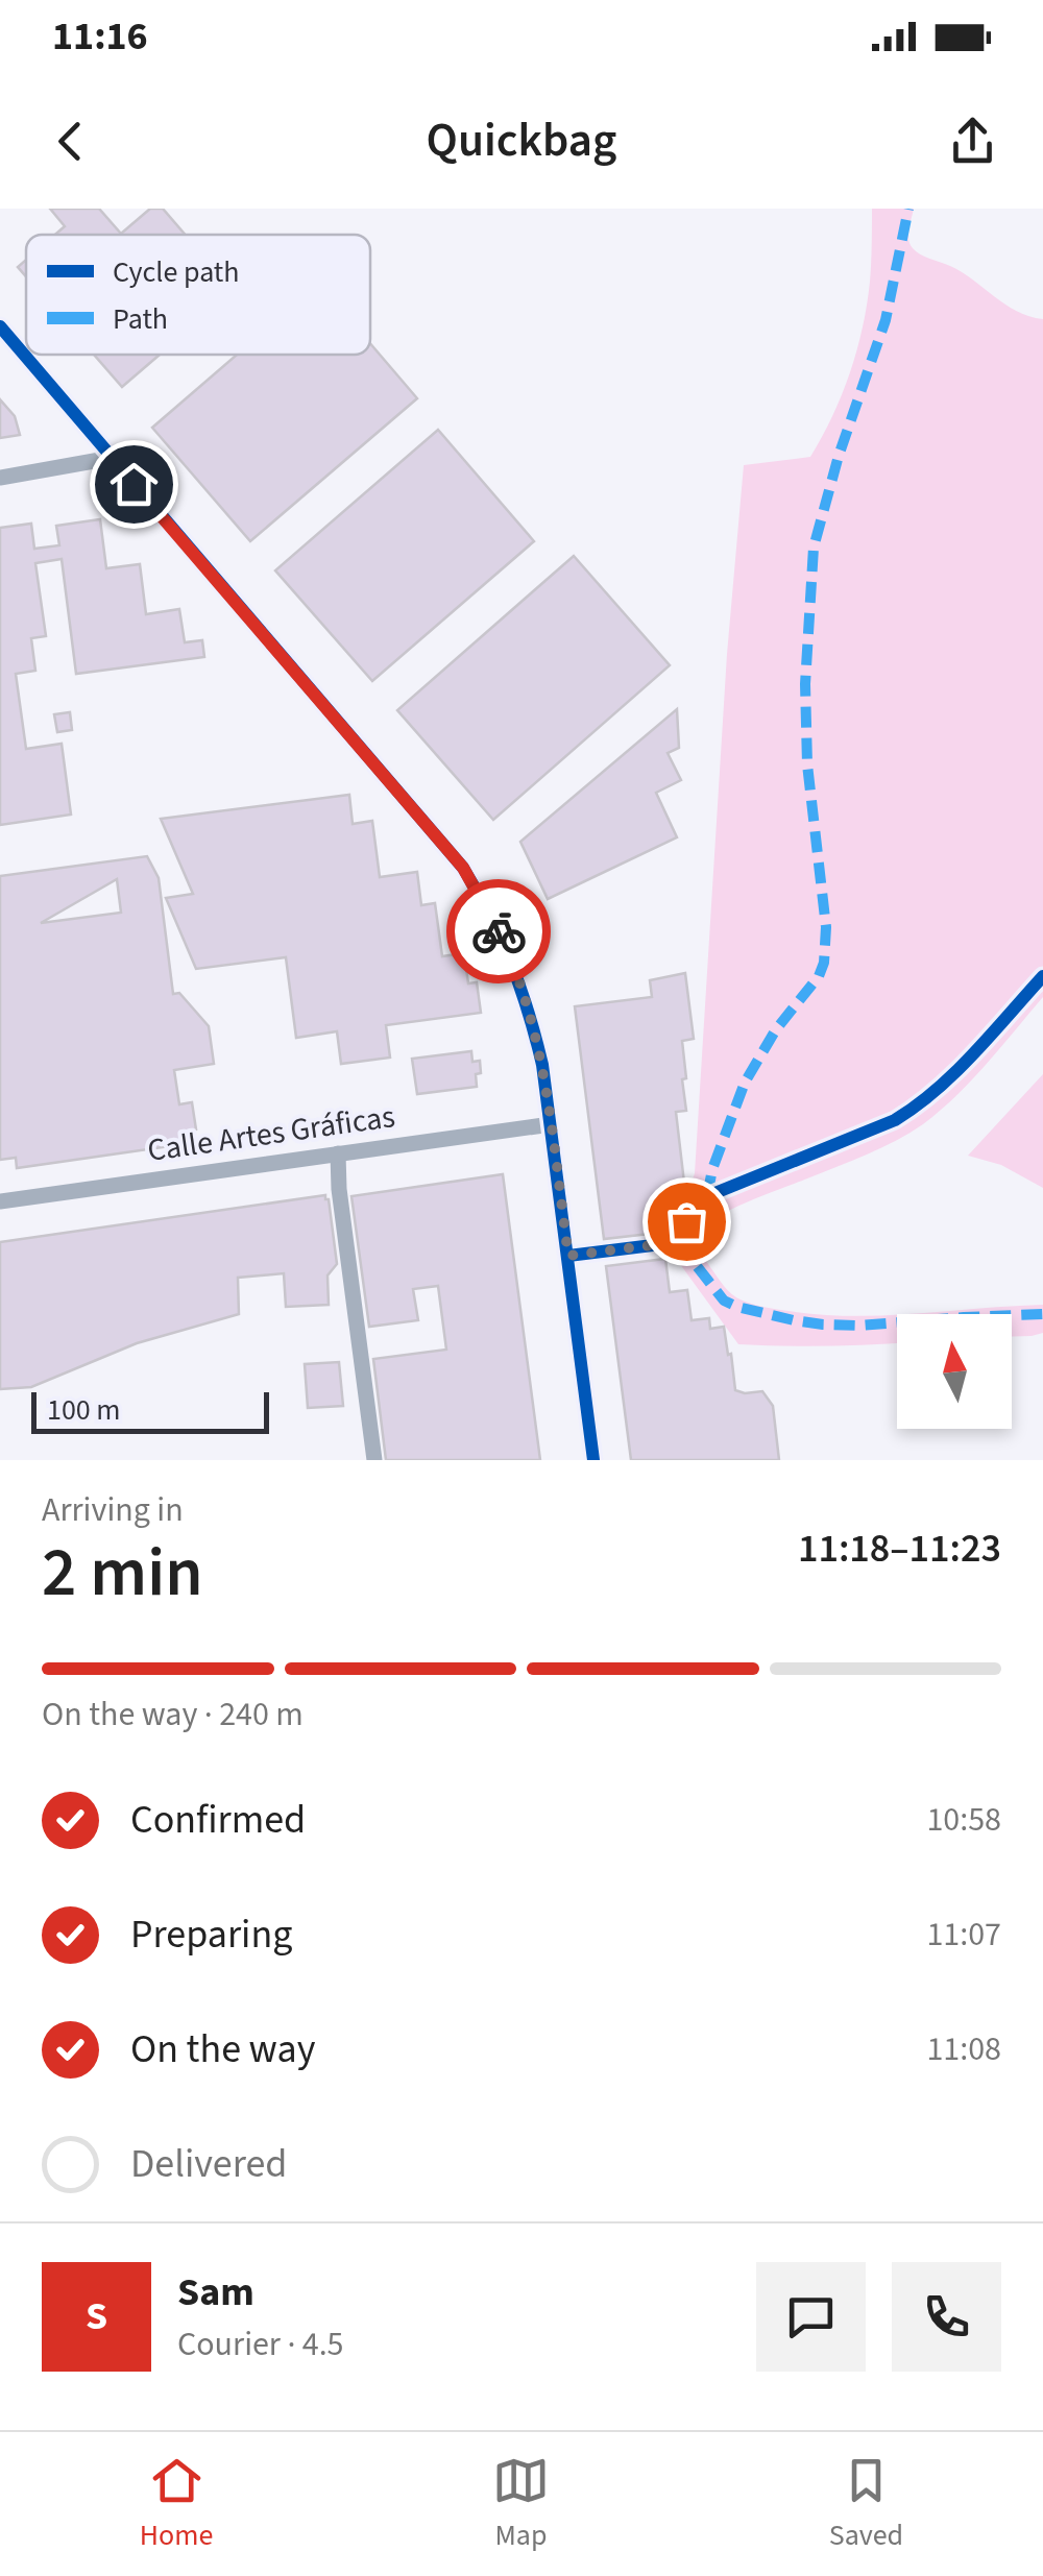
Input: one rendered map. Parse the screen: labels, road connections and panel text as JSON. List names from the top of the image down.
{
  "streets": {
    "street": ["Calle Artes Gráficas"]
  },
  "legend": ["Cycle path", "Path"],
  "scale_bar": "100 m",
  "north": "top",
  "page": {
    "status": "11:16",
    "header": "Quickbag",
    "scale": "100 m",
    "heading": ["2 min", "Arriving in", "11:18–11:23"],
    "panel": ["Sam", "Courier · 4.5"],
    "bar": "On the way · 240 m",
    "list": [
      ["Confirmed", "10:58"],
      ["Preparing", "11:07"],
      ["On the way", "11:08"],
      "Delivered"
    ],
    "round": "S",
    "tabs": ["Home", "Map", "Saved"]
  }
}
